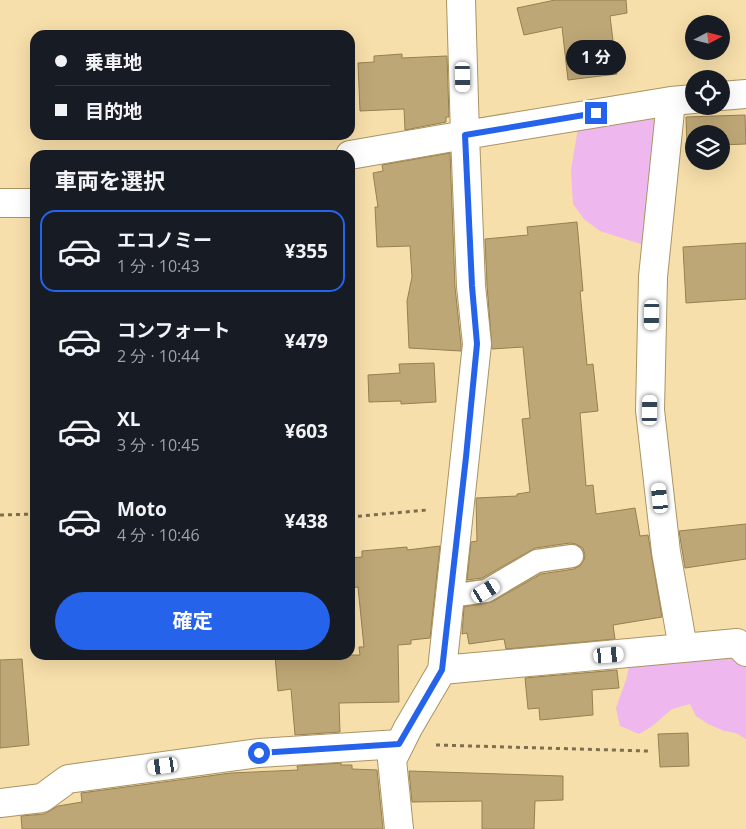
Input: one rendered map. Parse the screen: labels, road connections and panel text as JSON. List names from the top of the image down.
{
  "north": "right",
  "page": {
    "banner": ["乗車地", "目的地"],
    "bubble": "1 分",
    "heading": "車両を選択",
    "list": [
      {
        "name": "エコノミー",
        "note": "1 分 · 10:43",
        "value": "¥355"
      },
      {
        "name": "コンフォート",
        "note": "2 分 · 10:44",
        "value": "¥479"
      },
      {
        "name": "XL",
        "note": "3 分 · 10:45",
        "value": "¥603"
      },
      {
        "name": "Moto",
        "note": "4 分 · 10:46",
        "value": "¥438"
      }
    ],
    "buttons": "確定"
  }
}
